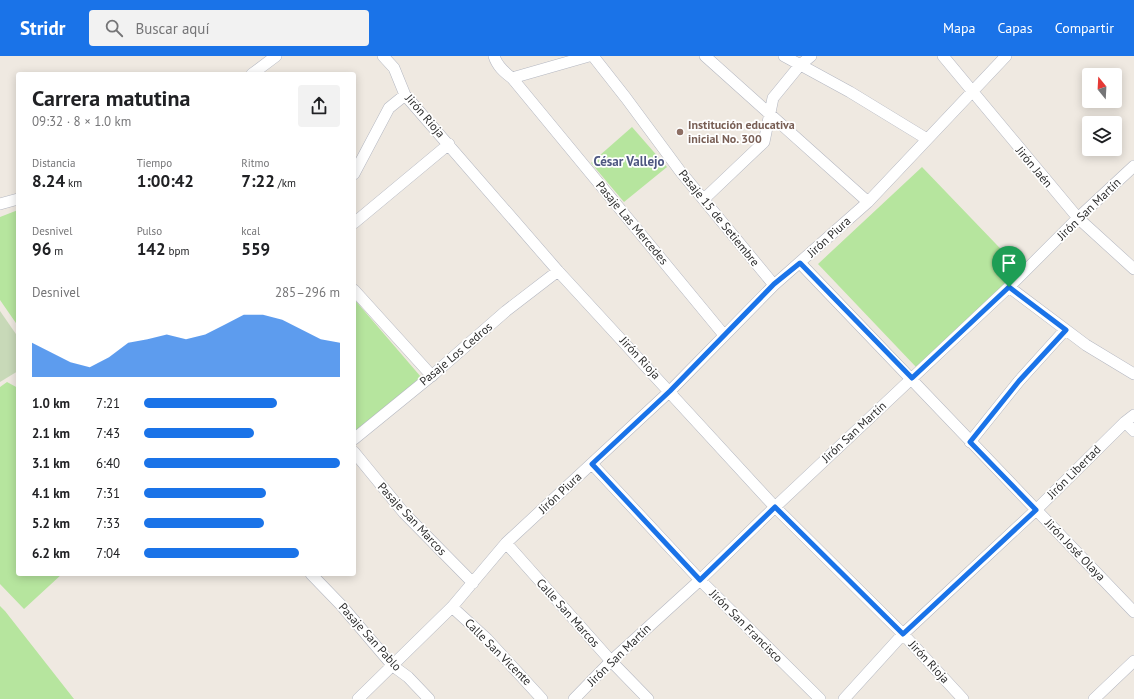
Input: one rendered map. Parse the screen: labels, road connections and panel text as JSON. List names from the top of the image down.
{
  "streets": {
    "street": [
      "Jirón Rioja",
      "Jirón Jaén",
      "Jirón San Martín",
      "Pasaje 15 de Setiembre",
      "Pasaje Las Mercedes",
      "Jirón Piura",
      "Pasaje Los Cedros",
      "Jirón Libertad",
      "Pasaje San Marcos",
      "Jirón José Olaya",
      "Calle San Marcos",
      "Jirón San Francisco",
      "Pasaje San Pablo",
      "Calle San Vicente"
    ]
  },
  "crossings": [
    ["Jirón Rioja", "Jirón San Martín"],
    ["Jirón Rioja", "Jirón Piura"],
    ["Jirón Rioja", "Pasaje Los Cedros"],
    ["Jirón Rioja", "Jirón Libertad"],
    ["Jirón Jaén", "Jirón San Martín"],
    ["Jirón Jaén", "Jirón Piura"],
    ["Jirón San Martín", "Jirón José Olaya"],
    ["Jirón San Martín", "Calle San Marcos"],
    ["Jirón San Martín", "Jirón San Francisco"],
    ["Pasaje 15 de Setiembre", "Jirón Piura"],
    ["Pasaje Las Mercedes", "Jirón Piura"],
    ["Jirón Piura", "Pasaje San Marcos"],
    ["Jirón Piura", "Jirón José Olaya"],
    ["Jirón Piura", "Calle San Marcos"],
    ["Jirón Piura", "Jirón San Francisco"],
    ["Jirón Piura", "Pasaje San Pablo"],
    ["Jirón Piura", "Calle San Vicente"],
    ["Jirón Libertad", "Jirón José Olaya"]
  ],
  "districts": ["César Vallejo"],
  "places": ["Institución educativa inicial No. 300"],
  "north": "top",
  "page": {
    "header": "Stridr",
    "search": "Buscar aquí",
    "nav": ["Mapa", "Capas", "Compartir"],
    "heading": ["Carrera matutina", "09:32 · 8 × 1.0 km"],
    "stats": [
      ["Distancia", "8.24 km"],
      ["Tiempo", "1:00:42"],
      ["Ritmo", "7:22 /km"],
      ["Desnivel", "96 m"],
      ["Pulso", "142 bpm"],
      ["kcal", "559"]
    ],
    "chart": ["Desnivel", "285–296 m"],
    "list": [
      {
        "name": "1.0 km",
        "note": "7:21"
      },
      {
        "name": "2.1 km",
        "note": "7:43"
      },
      {
        "name": "3.1 km",
        "note": "6:40"
      },
      {
        "name": "4.1 km",
        "note": "7:31"
      },
      {
        "name": "5.2 km",
        "note": "7:33"
      },
      {
        "name": "6.2 km",
        "note": "7:04"
      }
    ]
  }
}
